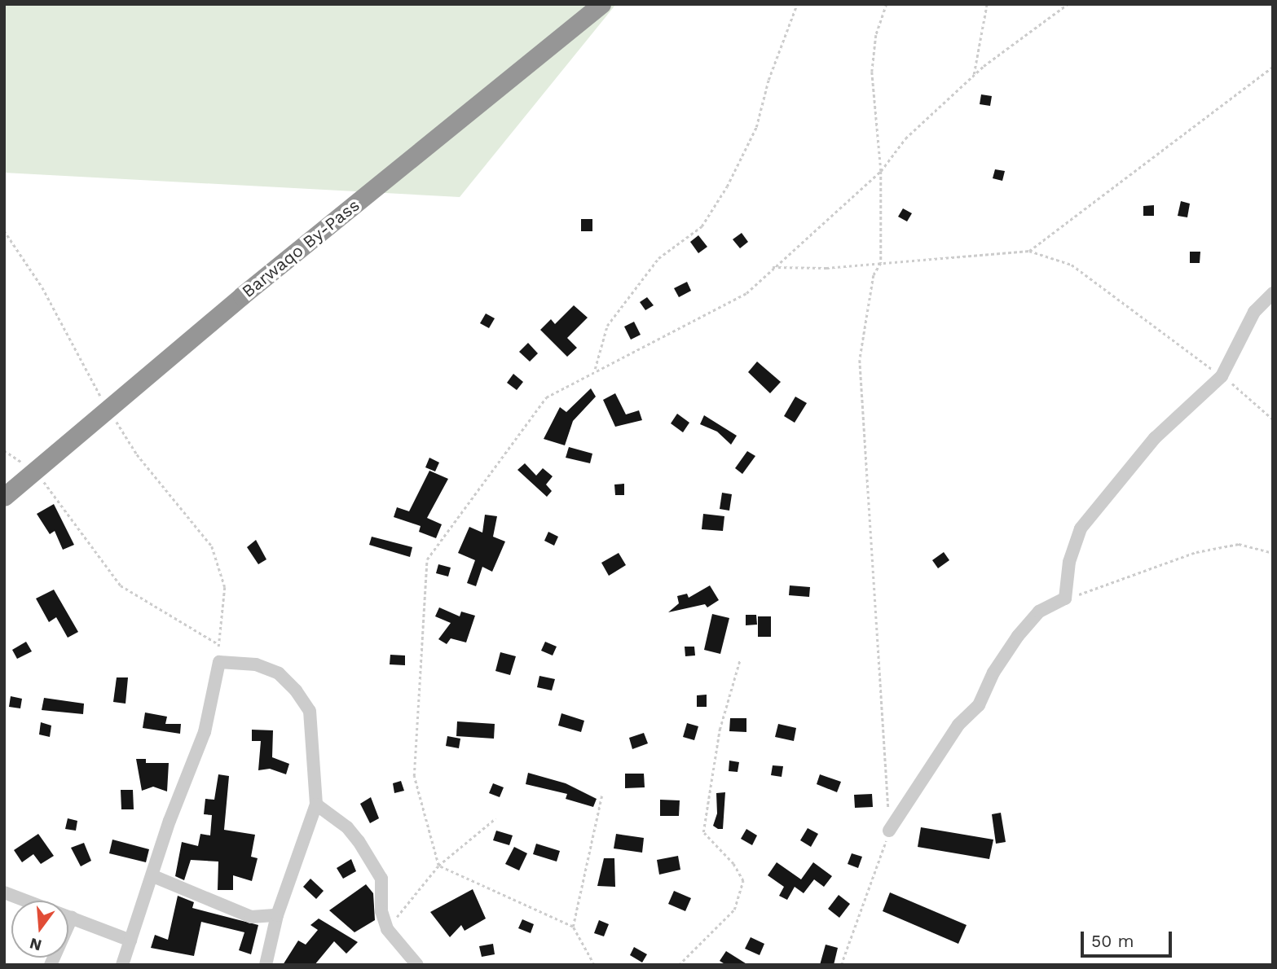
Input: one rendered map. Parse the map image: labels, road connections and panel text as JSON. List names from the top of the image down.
{
  "streets": {
    "highway": ["Barwaqo By-Pass"]
  },
  "scale_bar": "50 m",
  "north": "bottom"
}
